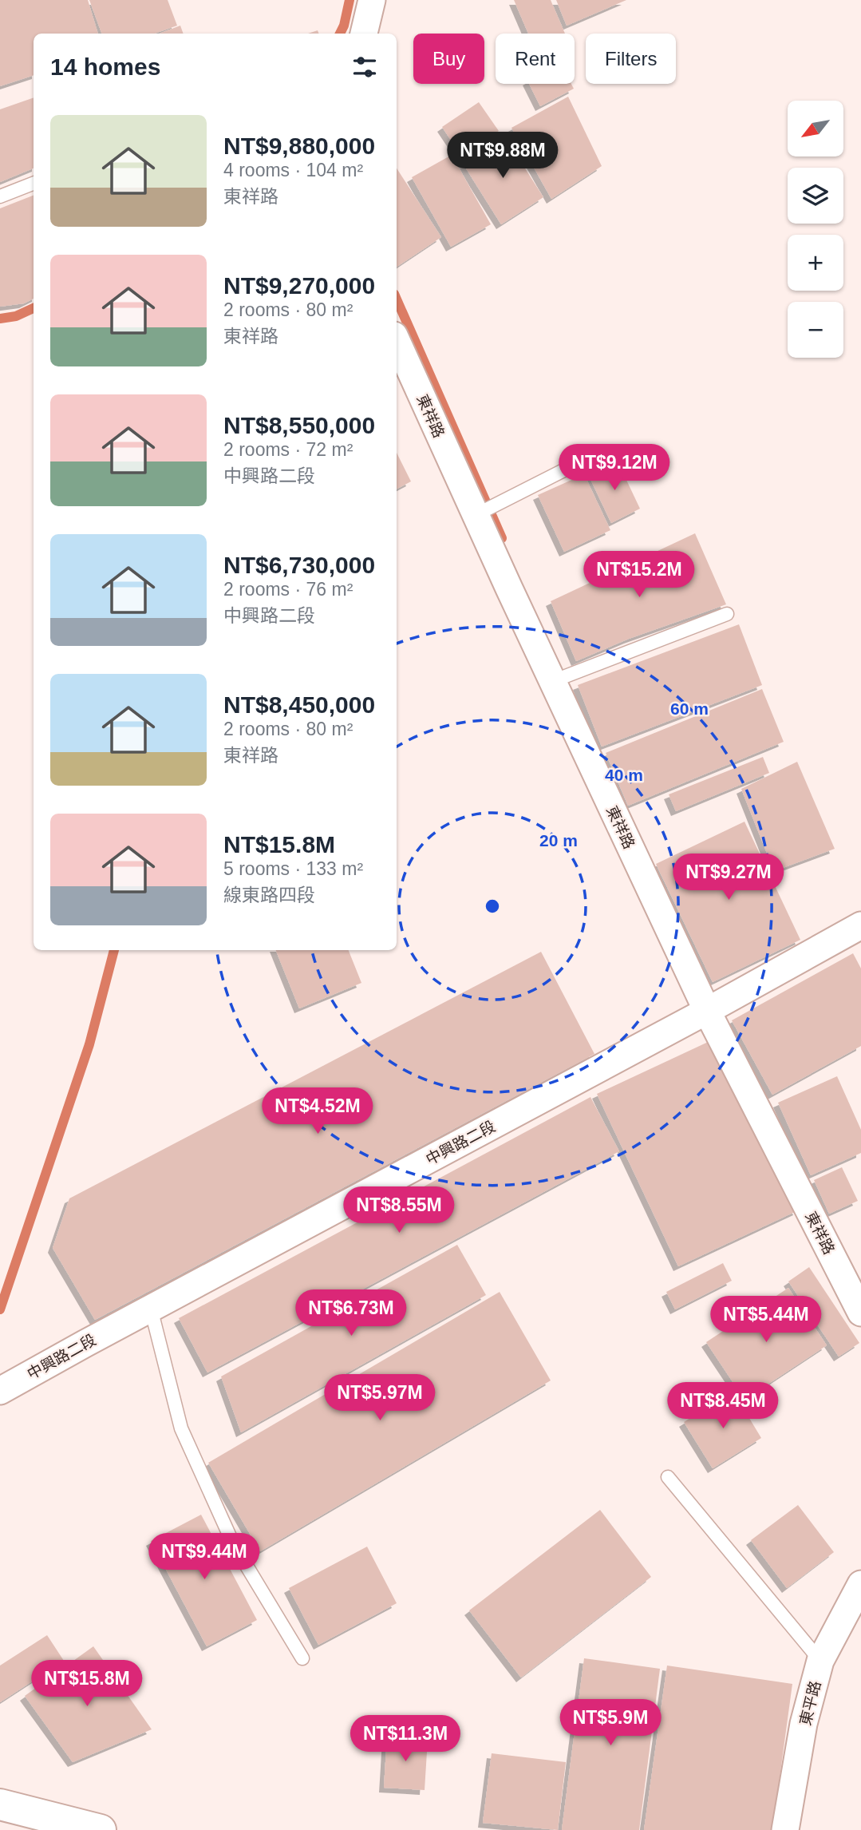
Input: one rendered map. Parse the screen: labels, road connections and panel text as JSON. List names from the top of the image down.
{
  "streets": {
    "street": ["東祥路", "中興路二段", "東平路"]
  },
  "crossings": [
    ["東祥路", "中興路二段"]
  ],
  "north": "bottom left",
  "page": {
    "chip": ["Buy", "Rent", "Filters"],
    "heading": "14 homes",
    "map_buttons": ["+", "−"],
    "list": [
      {
        "name": "NT$9,880,000",
        "note": "4 rooms · 104 m² · 東祥路"
      },
      {
        "name": "NT$9,270,000",
        "note": "2 rooms · 80 m² · 東祥路"
      },
      {
        "name": "NT$8,550,000",
        "note": "2 rooms · 72 m² · 中興路二段"
      },
      {
        "name": "NT$6,730,000",
        "note": "2 rooms · 76 m² · 中興路二段"
      },
      {
        "name": "NT$8,450,000",
        "note": "2 rooms · 80 m² · 東祥路"
      },
      {
        "name": "NT$15.8M",
        "note": "5 rooms · 133 m² · 線東路四段"
      }
    ],
    "price": [
      "NT$9.88M",
      "NT$9.12M",
      "NT$15.2M",
      "NT$9.27M",
      "NT$4.52M",
      "NT$8.55M",
      "NT$6.73M",
      "NT$5.44M",
      "NT$5.97M",
      "NT$8.45M",
      "NT$9.44M",
      "NT$15.8M",
      "NT$5.9M",
      "NT$11.3M"
    ]
  },
  "rings": ["60 m", "40 m", "20 m"]
}
